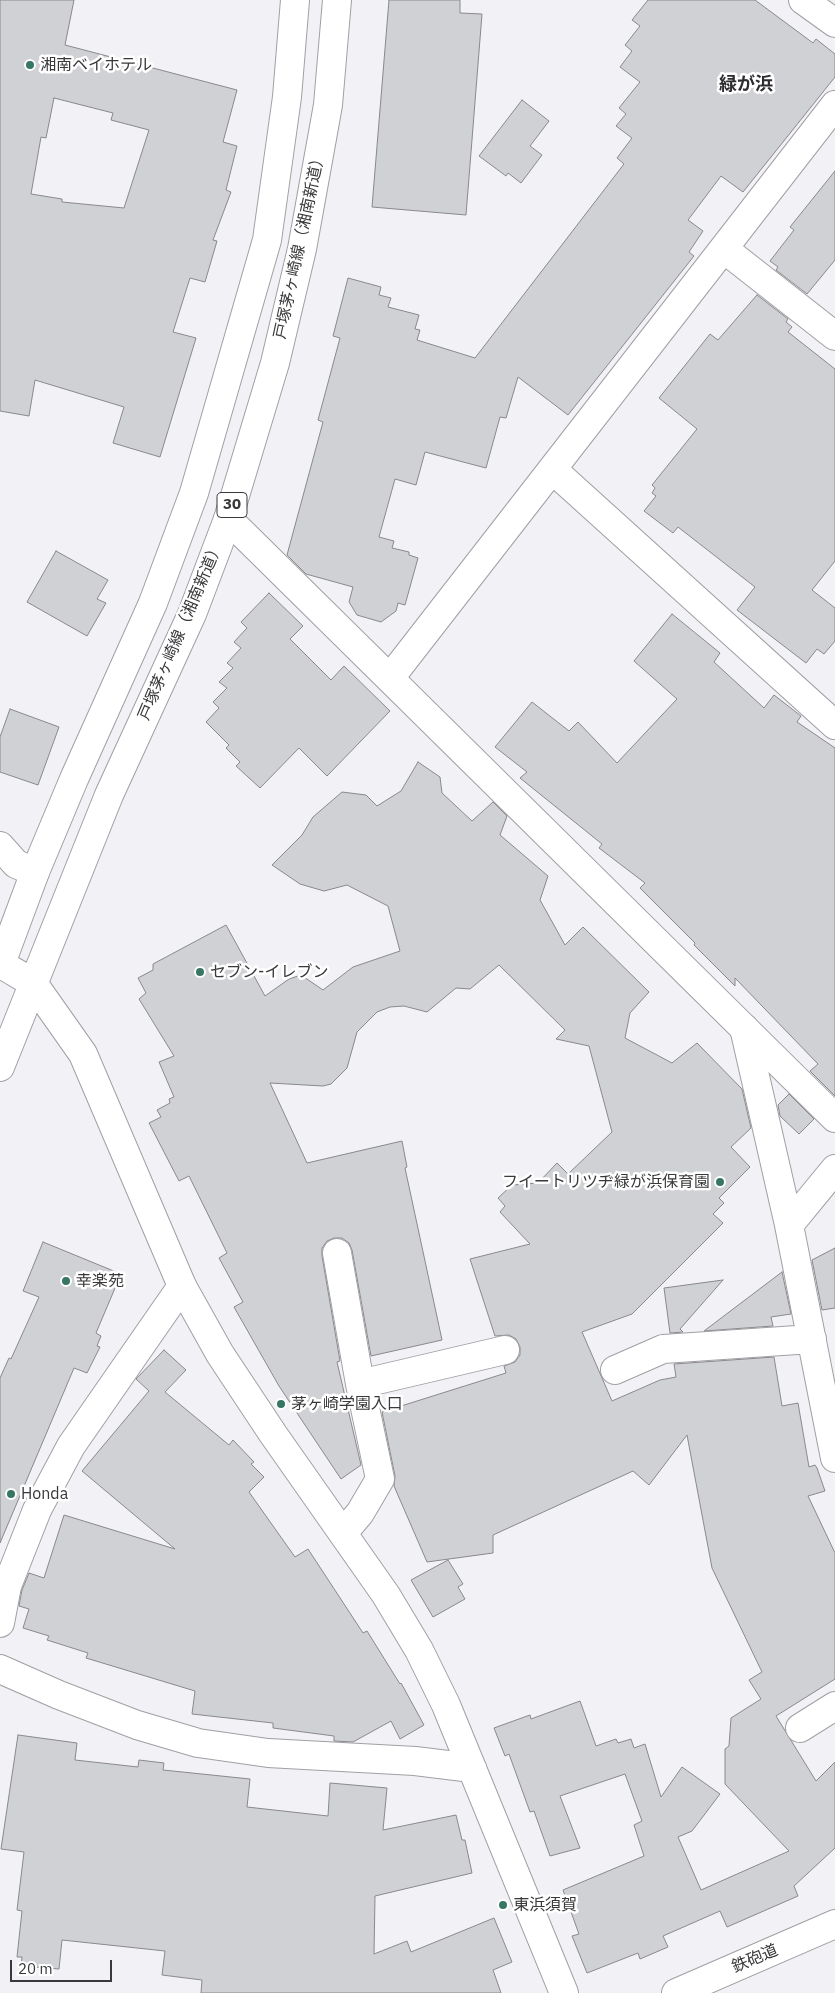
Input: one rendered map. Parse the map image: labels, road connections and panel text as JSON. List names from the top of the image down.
{
  "streets": {
    "street": ["戸塚茅ヶ崎線（湘南新道）", "30", "鉄砲道"]
  },
  "districts": ["緑が浜"],
  "places": [
    "湘南ベイホテル",
    "セブン-イレブン",
    "フイートリツヂ緑が浜保育園",
    "幸楽苑",
    "茅ヶ崎学園入口",
    "Honda",
    "東浜須賀"
  ],
  "scale_bar": "20 m"
}
